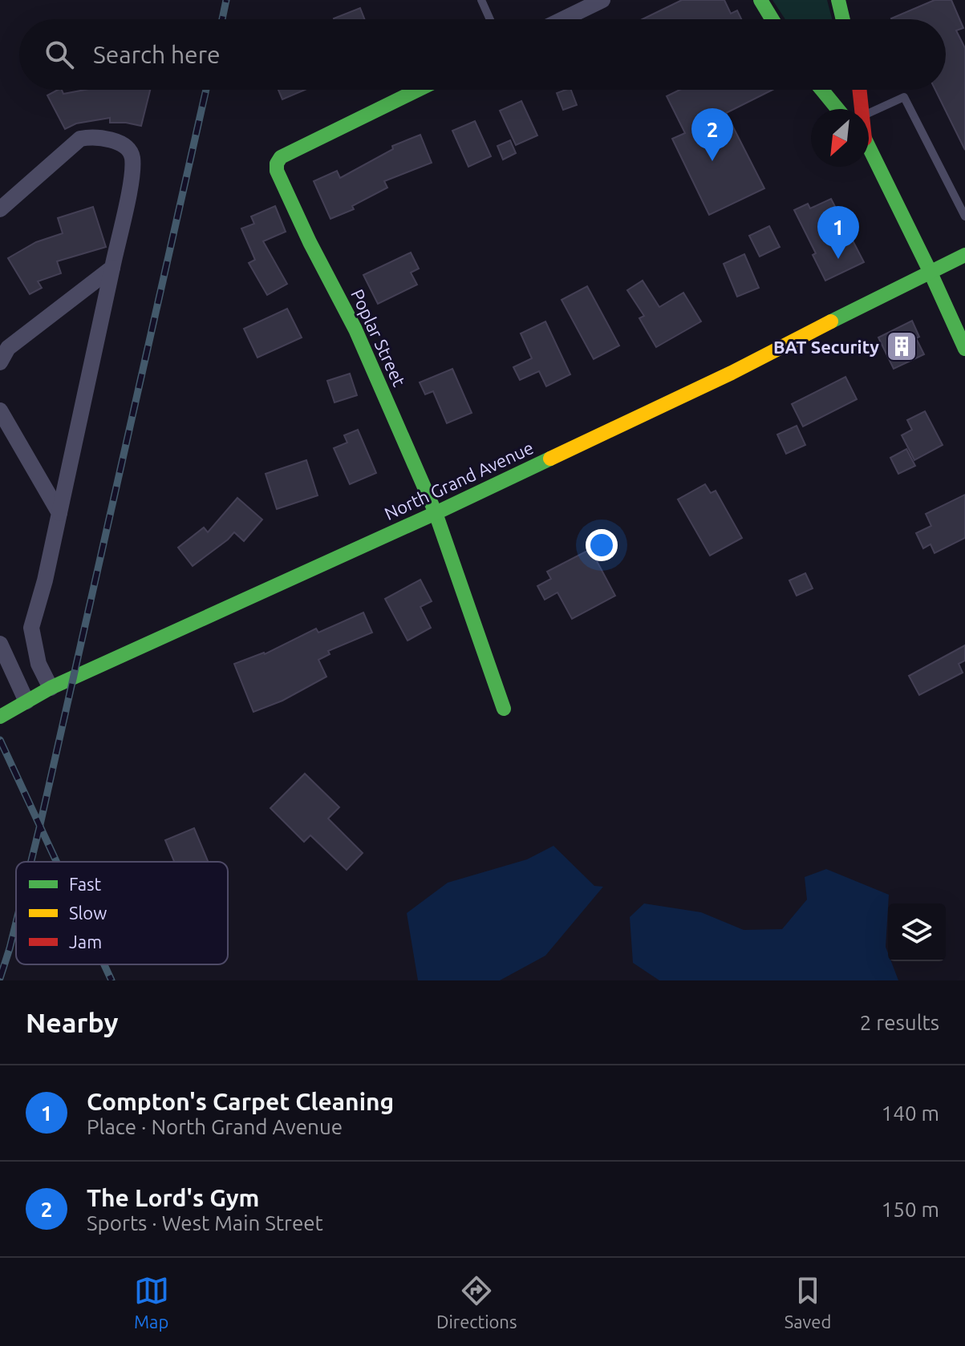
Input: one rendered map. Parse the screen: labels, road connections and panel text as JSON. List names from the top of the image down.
{
  "streets": {
    "main road": ["Poplar Street", "North Grand Avenue"]
  },
  "crossings": [
    ["Poplar Street", "North Grand Avenue"]
  ],
  "places": {
    "building": ["BAT Security"]
  },
  "legend": ["Fast", "Slow", "Jam"],
  "north": "bottom left",
  "page": {
    "search": "Search here",
    "pins": ["2", "1"],
    "heading": ["Nearby", "2 results"],
    "list": [
      {
        "mark": "1",
        "name": "Compton's Carpet Cleaning",
        "note": "Place · North Grand Avenue",
        "value": "140 m"
      },
      {
        "mark": "2",
        "name": "The Lord's Gym",
        "note": "Sports · West Main Street",
        "value": "150 m"
      }
    ],
    "nav": ["Map", "Directions", "Saved"]
  }
}
